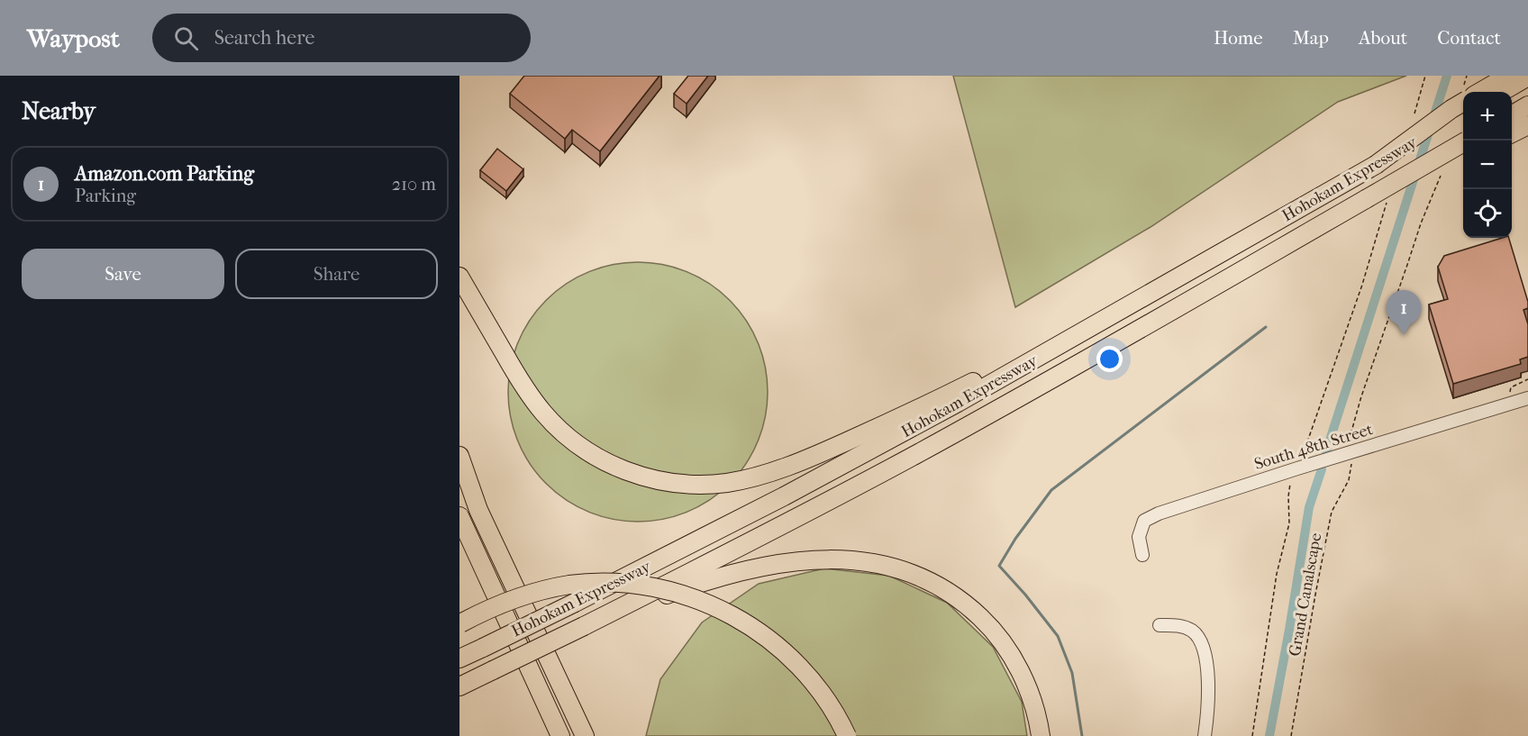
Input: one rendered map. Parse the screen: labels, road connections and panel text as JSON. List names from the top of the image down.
{
  "streets": {
    "highway": ["Hohokam Expressway"],
    "street": ["South 48th Street"],
    "path": ["Grand Canalscape"]
  },
  "crossings": [
    ["South 48th Street", "Grand Canalscape"]
  ],
  "page": {
    "header": "Waypost",
    "search": "Search here",
    "nav": [
      "Home",
      "Map",
      "About",
      "Contact"
    ],
    "heading": "Nearby",
    "map_buttons": ["+", "−"],
    "list": [
      {
        "mark": "1",
        "name": "Amazon.com Parking",
        "note": "Parking",
        "value": "210 m"
      }
    ],
    "buttons": ["Save", "Share"],
    "pins": "1"
  }
}
